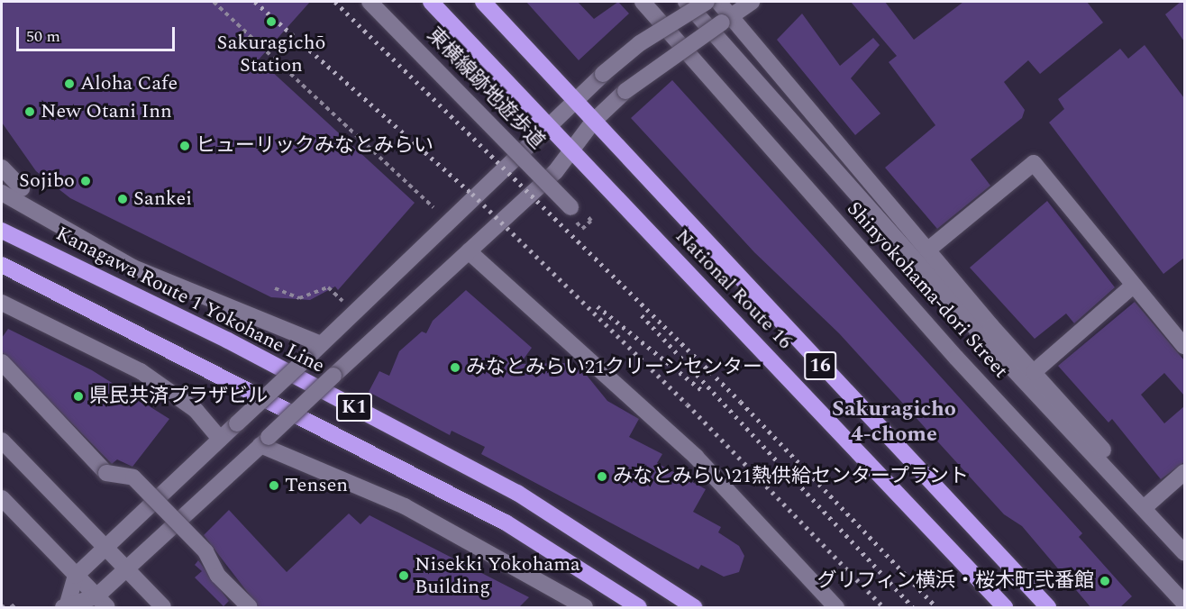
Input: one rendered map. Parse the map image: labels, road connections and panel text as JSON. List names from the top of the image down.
{
  "streets": {
    "highway": [
      "National Route 16",
      "Kanagawa Route 1 Yokohane Line",
      "16",
      "K1"
    ],
    "street": ["東横線跡地遊歩道", "Shinyokohama-dori Street"]
  },
  "districts": ["Sakuragicho 4-chome"],
  "places": [
    "Sakuragichō Station",
    "Aloha Cafe",
    "New Otani Inn",
    "ヒューリックみなとみらい",
    "Sojibo",
    "Sankei",
    "みなとみらい21クリーンセンター",
    "県民共済プラザビル",
    "みなとみらい21熱供給センタープラント",
    "Tensen",
    "Nisekki Yokohama Building",
    "グリフィン横浜・桜木町弐番館"
  ],
  "scale_bar": "50 m"
}
